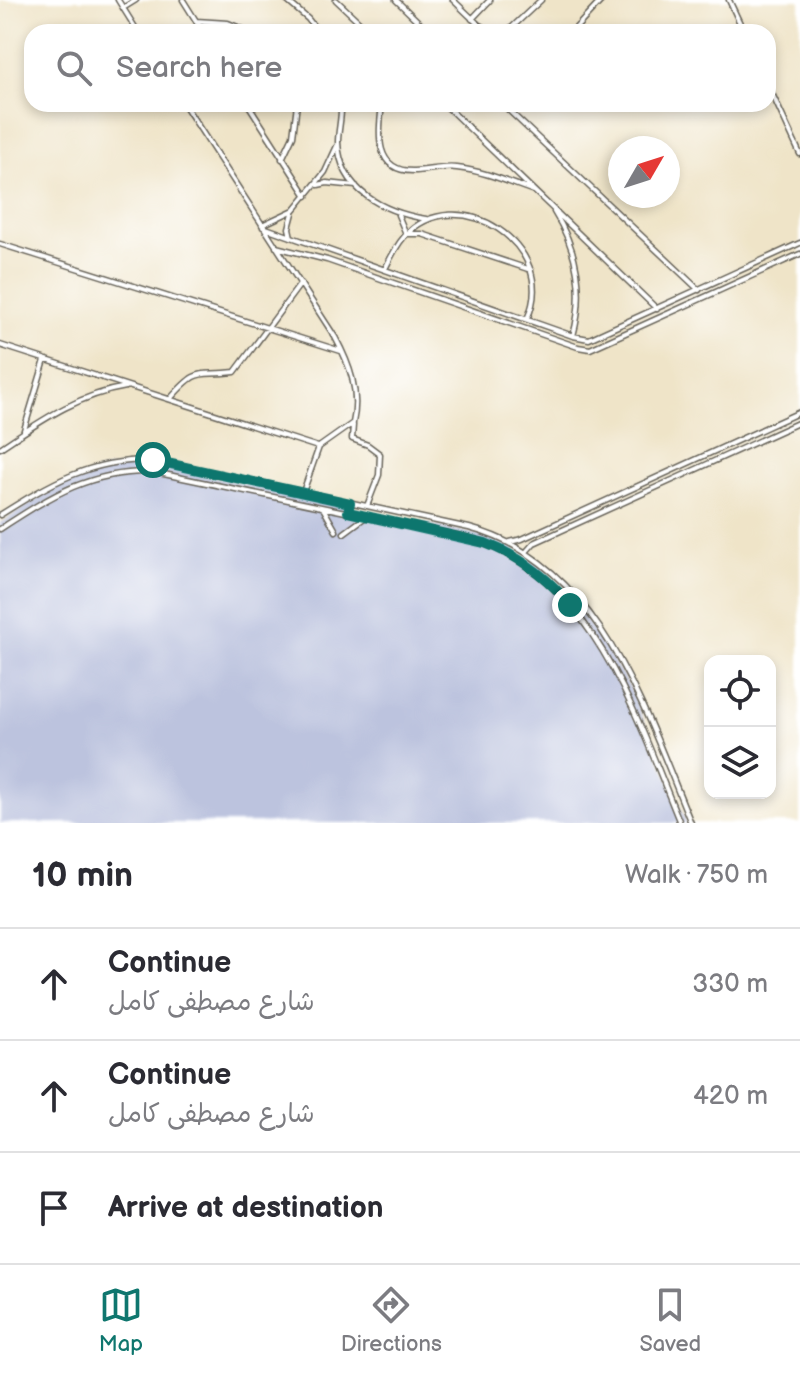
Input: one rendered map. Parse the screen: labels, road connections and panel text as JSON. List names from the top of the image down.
{
  "north": "top right",
  "page": {
    "search": "Search here",
    "heading": ["10 min", "Walk · 750 m"],
    "list": [
      ["Continue", "شارع مصطفى كامل", "330 m"],
      ["Continue", "شارع مصطفى كامل", "420 m"],
      "Arrive at destination"
    ],
    "nav": ["Map", "Directions", "Saved"]
  }
}
